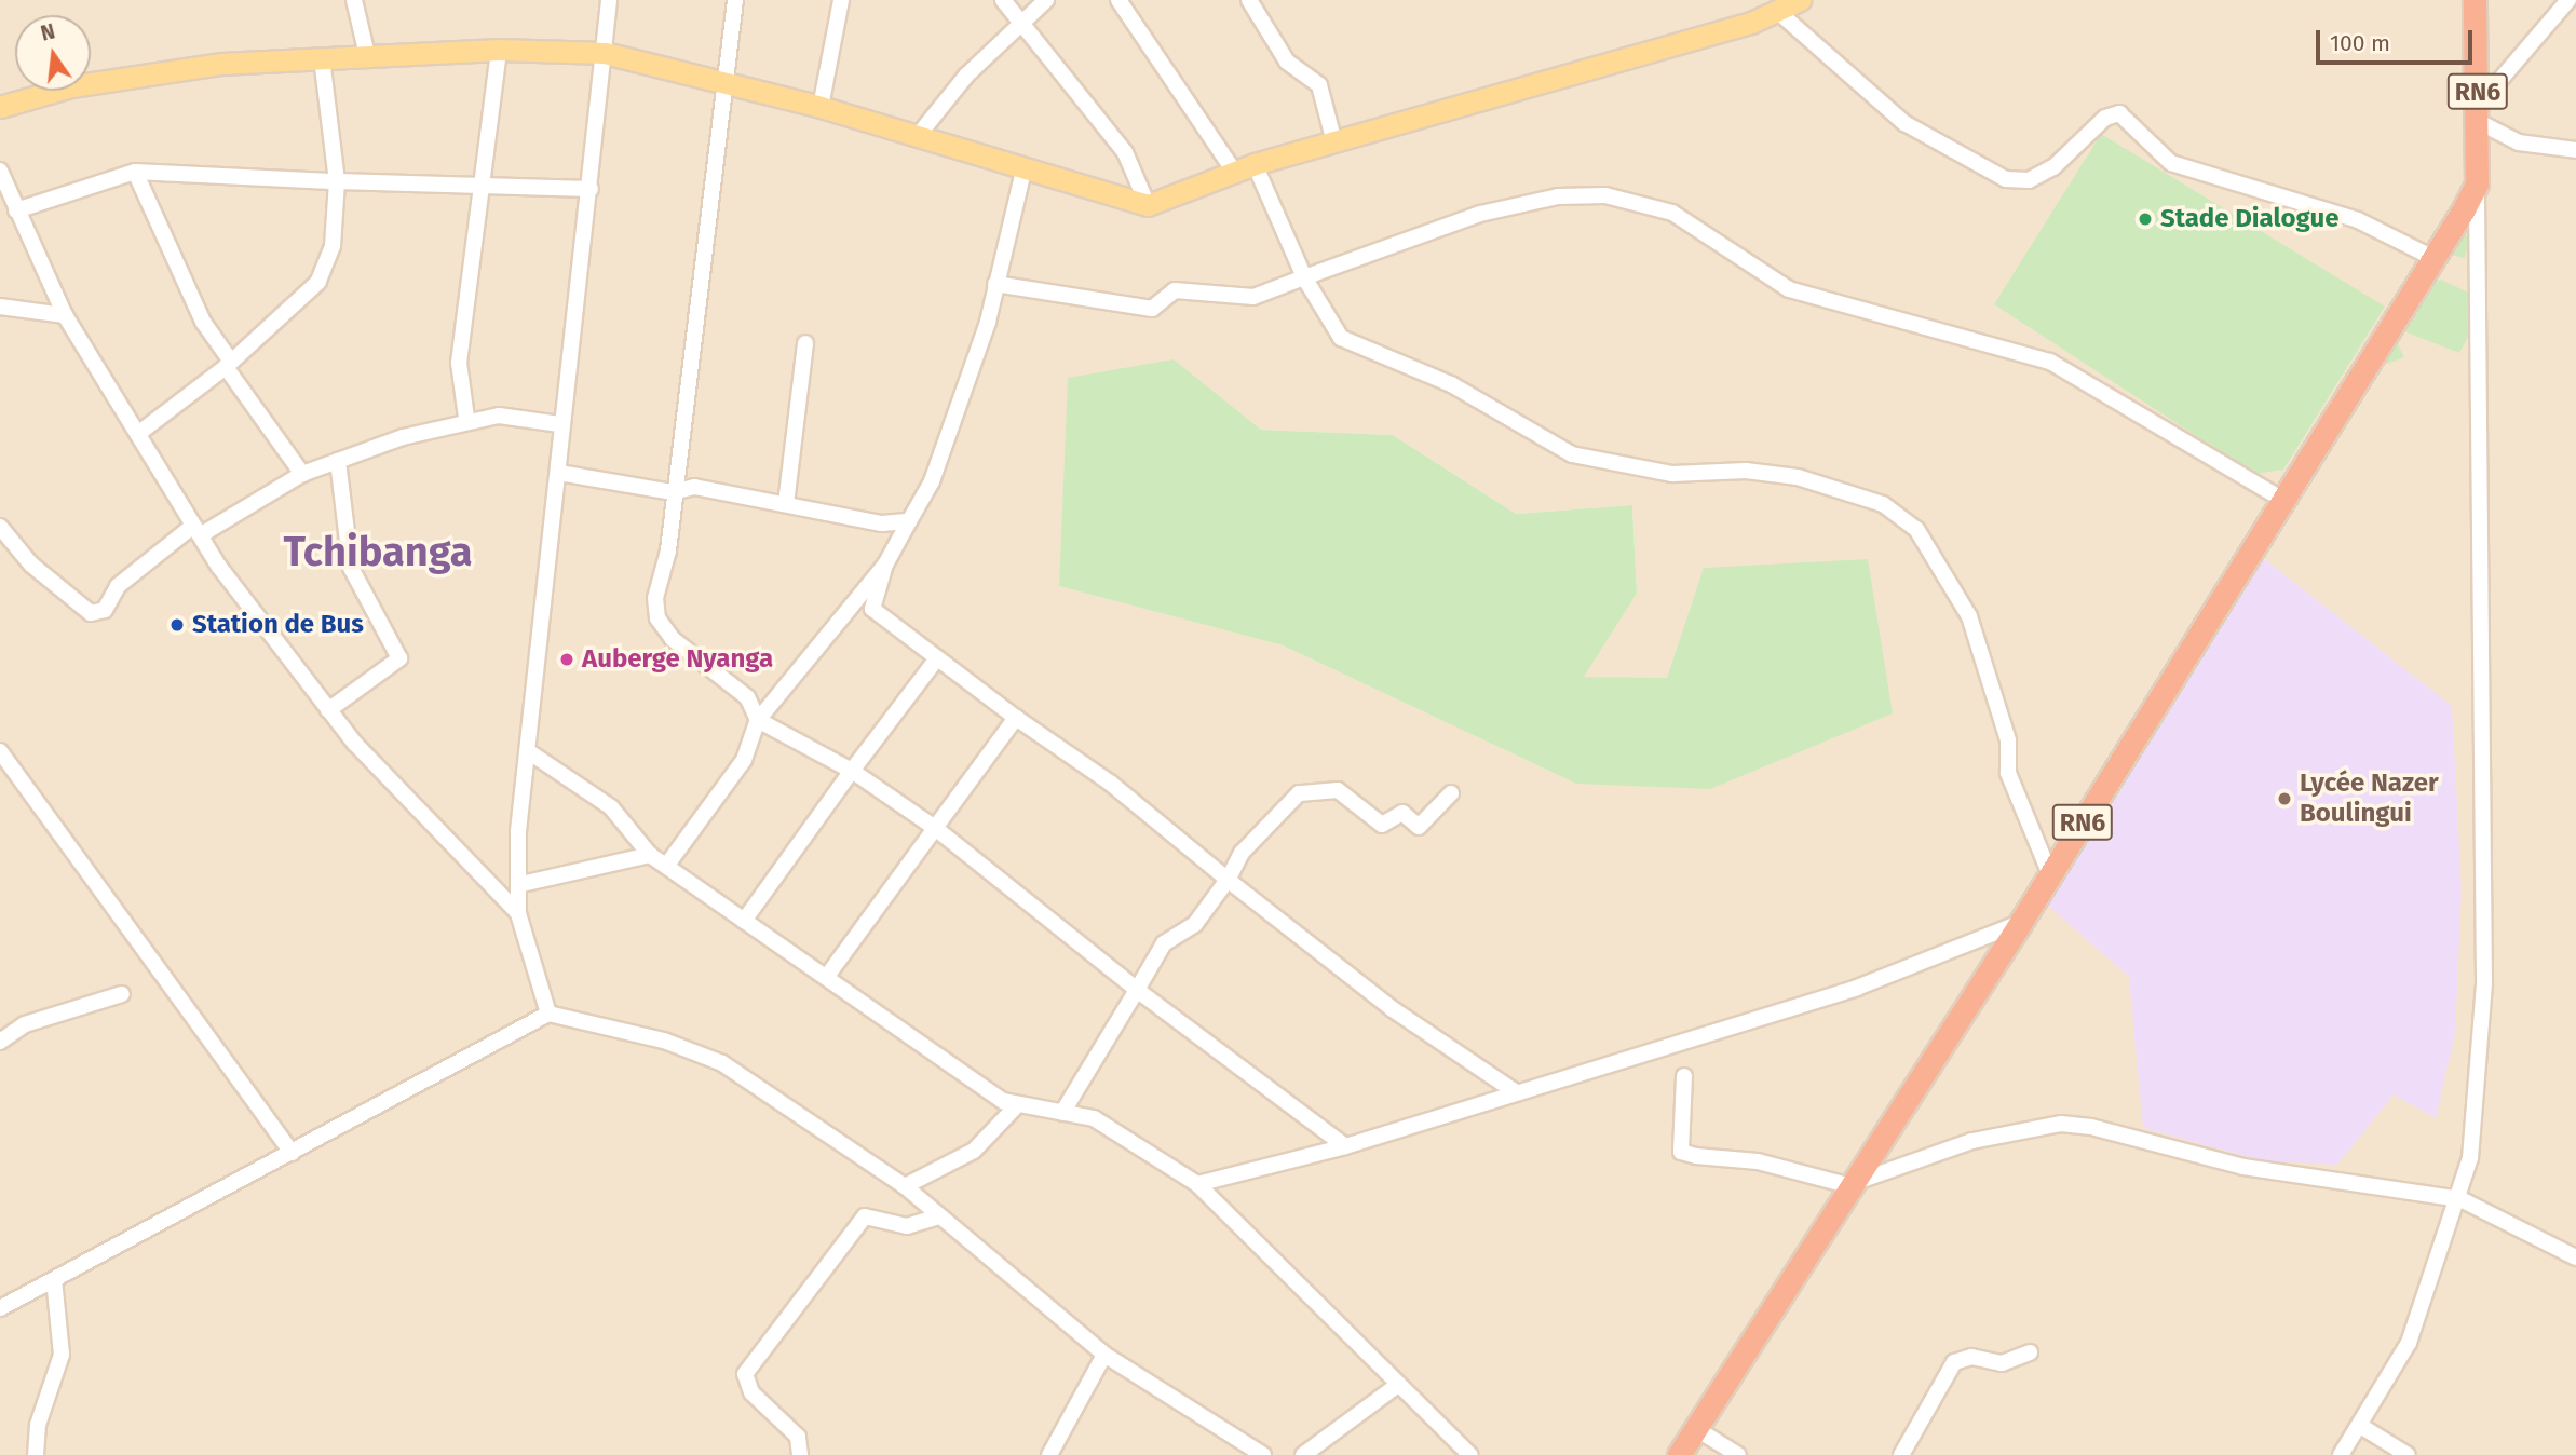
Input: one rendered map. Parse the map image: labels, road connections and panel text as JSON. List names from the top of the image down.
{
  "streets": {
    "highway": ["RN6"]
  },
  "districts": ["Tchibanga"],
  "places": [
    "Stade Dialogue",
    "Station de Bus",
    "Auberge Nyanga",
    "Lycée Nazer Boulingui"
  ],
  "scale_bar": "100 m",
  "north": "top"
}
